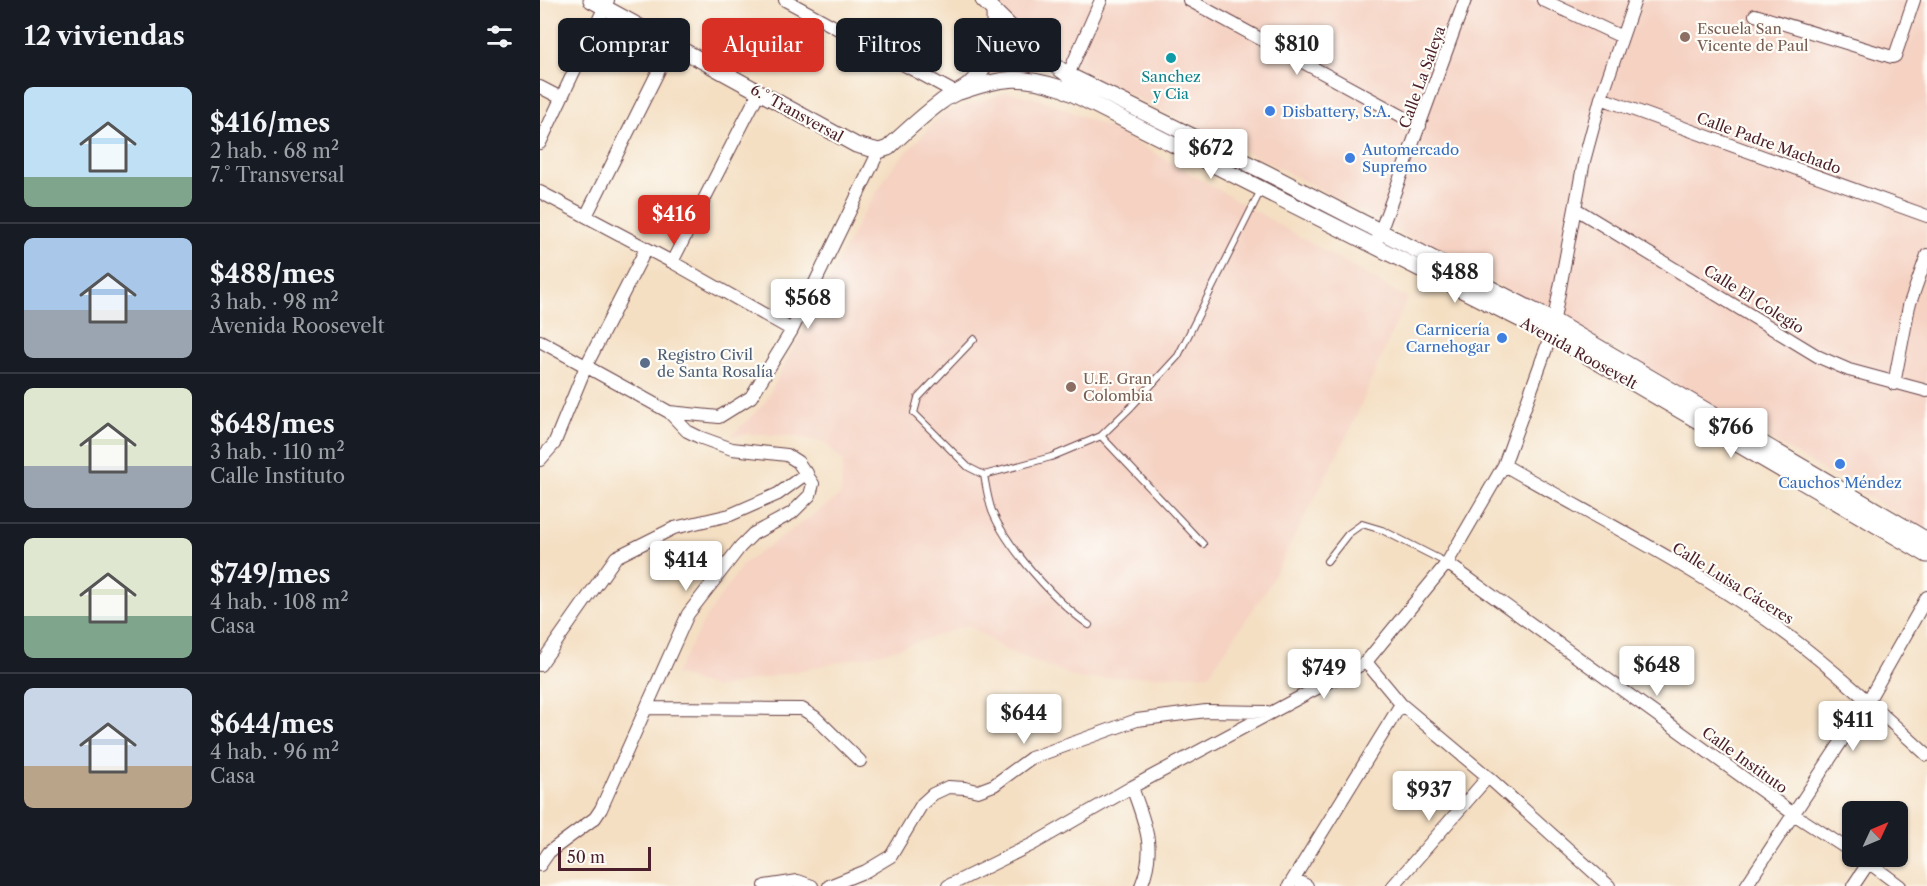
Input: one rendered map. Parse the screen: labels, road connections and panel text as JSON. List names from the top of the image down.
{
  "streets": {
    "street": [
      "Calle La Saleya",
      "6.° Transversal",
      "Calle Padre Machado",
      "Calle El Colegio",
      "Avenida Roosevelt",
      "Calle Luisa Cáceres",
      "Calle Instituto"
    ]
  },
  "crossings": [
    ["Calle La Saleya", "Avenida Roosevelt"]
  ],
  "places": [
    "Escuela San Vicente de Paul",
    "Sanchez y Cia",
    "Disbattery, S.A.",
    "Automercado Supremo",
    "Carnicería Carnehogar",
    "Registro Civil de Santa Rosalía",
    "U.E. Gran Colombia",
    "Cauchos Méndez"
  ],
  "scale_bar": "50 m",
  "north": "top right",
  "page": {
    "heading": "12 viviendas",
    "chip": [
      "Comprar",
      "Alquilar",
      "Filtros",
      "Nuevo"
    ],
    "price": [
      "$810",
      "$672",
      "$416",
      "$488",
      "$568",
      "$766",
      "$414",
      "$648",
      "$749",
      "$644",
      "$411",
      "$937"
    ],
    "list": [
      {
        "name": "$416/mes",
        "note": "2 hab. · 68 m² · 7.° Transversal"
      },
      {
        "name": "$488/mes",
        "note": "3 hab. · 98 m² · Avenida Roosevelt"
      },
      {
        "name": "$648/mes",
        "note": "3 hab. · 110 m² · Calle Instituto"
      },
      {
        "name": "$749/mes",
        "note": "4 hab. · 108 m² · Casa"
      },
      {
        "name": "$644/mes",
        "note": "4 hab. · 96 m² · Casa"
      }
    ],
    "scale": "50 m"
  }
}
